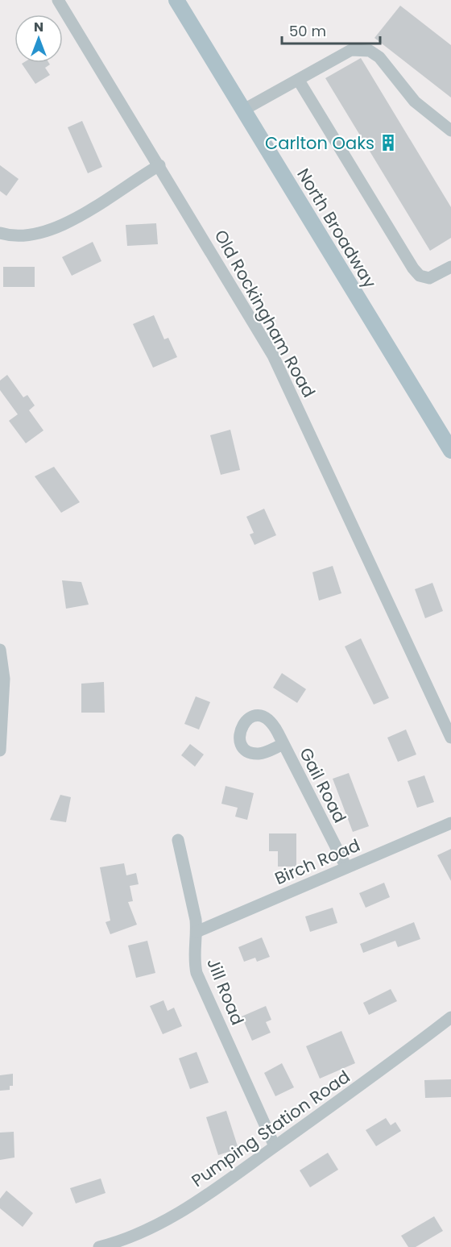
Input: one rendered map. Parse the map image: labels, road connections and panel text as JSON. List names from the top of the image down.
{
  "streets": {
    "main road": ["North Broadway"],
    "street": [
      "Old Rockingham Road",
      "Gail Road",
      "Birch Road",
      "Jill Road",
      "Pumping Station Road"
    ]
  },
  "crossings": [
    ["Gail Road", "Birch Road"],
    ["Birch Road", "Jill Road"],
    ["Jill Road", "Pumping Station Road"]
  ],
  "places": {
    "building": ["Carlton Oaks"]
  },
  "scale_bar": "50 m",
  "north": "top"
}
